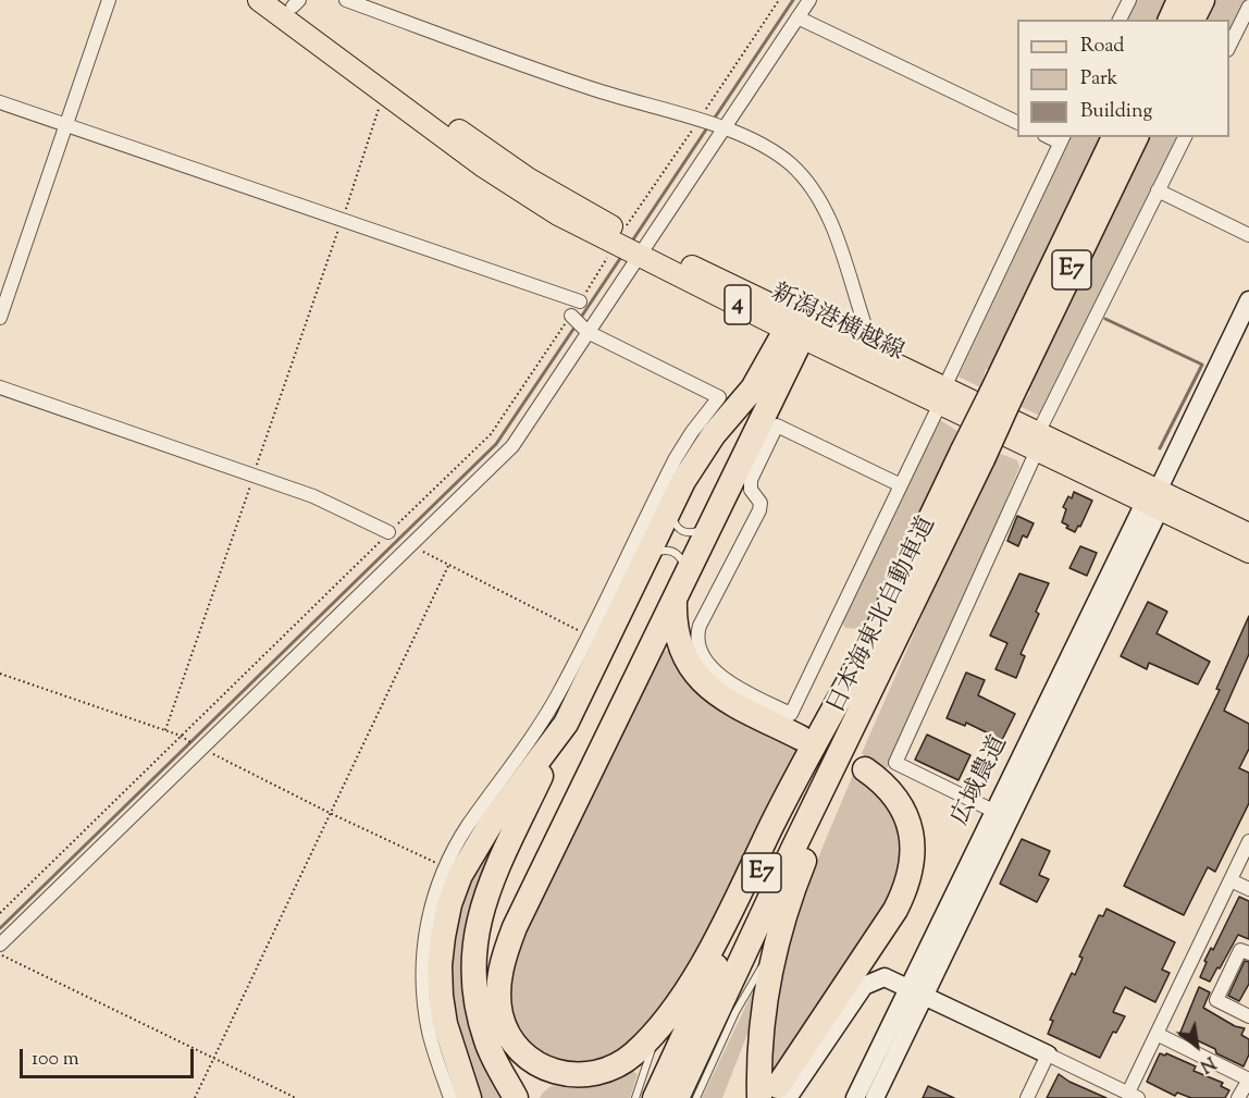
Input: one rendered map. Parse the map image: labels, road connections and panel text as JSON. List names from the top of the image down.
{
  "streets": {
    "highway": ["E7", "日本海東北自動車道"],
    "main road": ["4", "新潟港横越線"],
    "street": ["広域農道"]
  },
  "crossings": [
    ["新潟港横越線", "広域農道"]
  ],
  "legend": ["Road", "Park", "Building"],
  "scale_bar": "100 m",
  "north": "bottom right"
}
